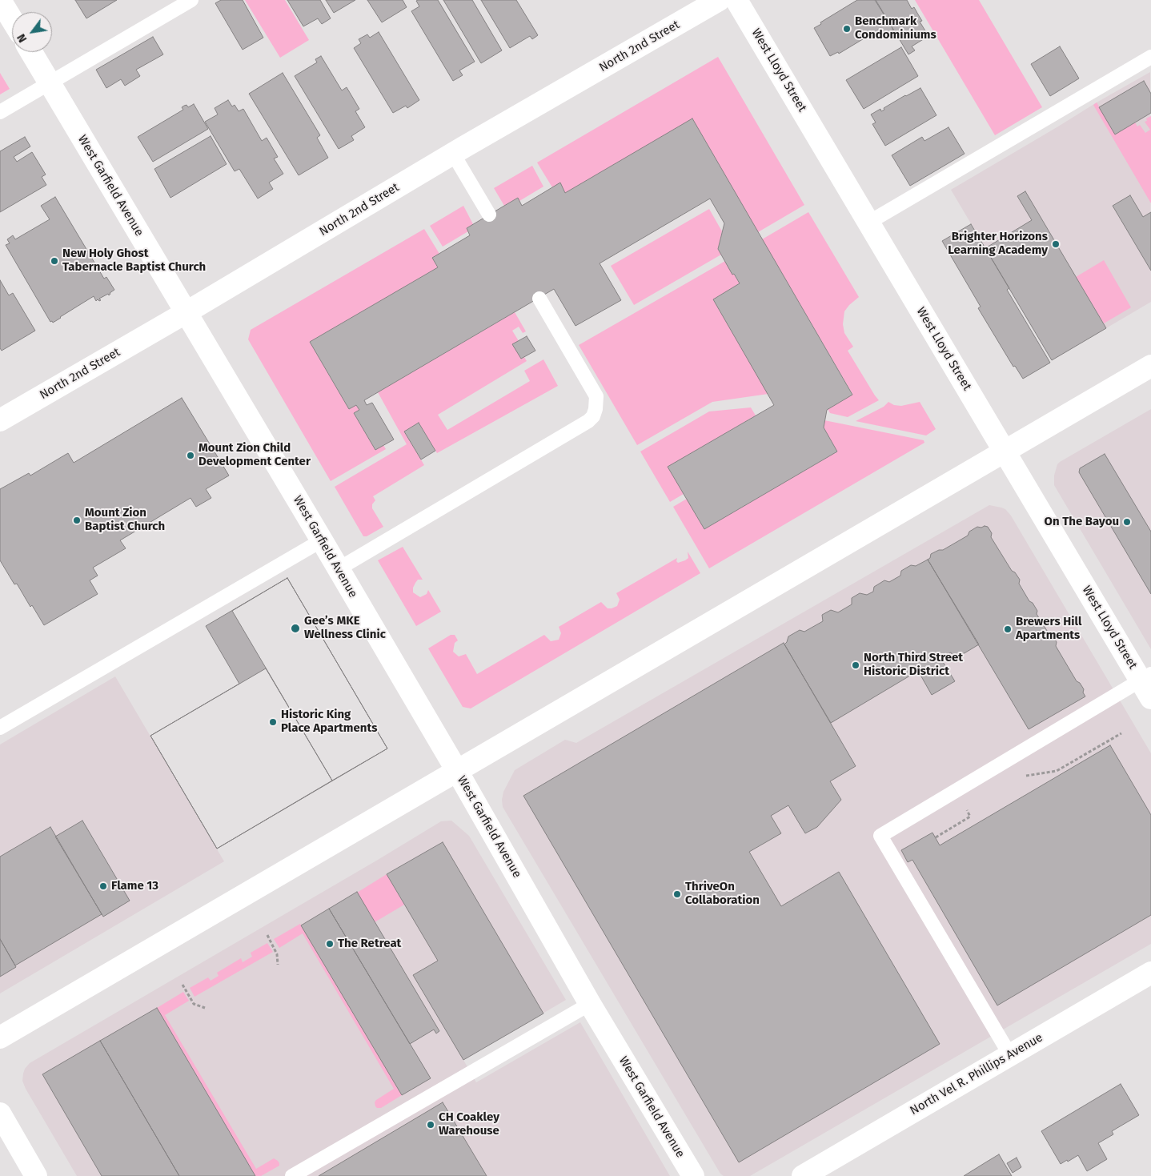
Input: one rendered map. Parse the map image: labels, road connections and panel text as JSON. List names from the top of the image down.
{
  "streets": {
    "street": [
      "North 2nd Street",
      "West Lloyd Street",
      "West Garfield Avenue",
      "North Vel R. Phillips Avenue"
    ]
  },
  "crossings": [
    ["North 2nd Street", "West Garfield Avenue"]
  ],
  "places": [
    "Benchmark Condominiums",
    "Brighter Horizons Learning Academy",
    "New Holy Ghost Tabernacle Baptist Church",
    "Mount Zion Child Development Center",
    "Mount Zion Baptist Church",
    "On The Bayou",
    "Gee’s MKE Wellness Clinic",
    "Brewers Hill Apartments",
    "North Third Street Historic District",
    "Historic King Place Apartments",
    "Flame 13",
    "ThriveOn Collaboration",
    "The Retreat",
    "CH Coakley Warehouse"
  ],
  "north": "bottom left"
}
